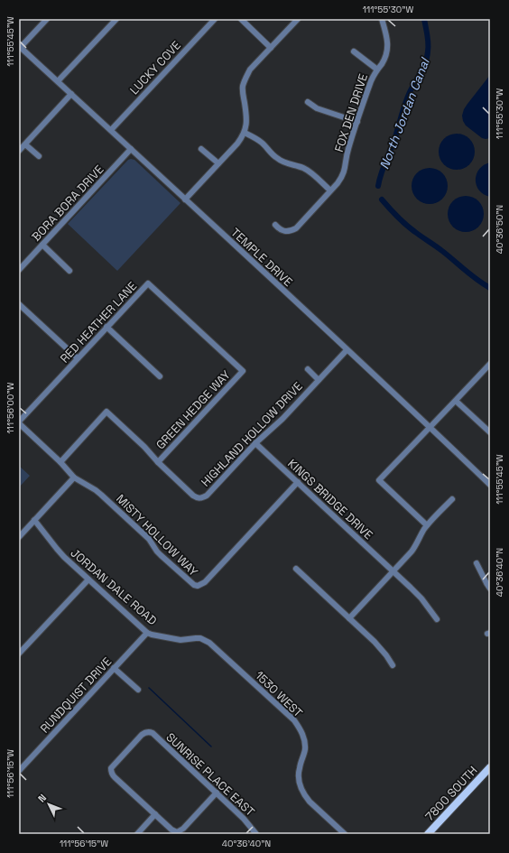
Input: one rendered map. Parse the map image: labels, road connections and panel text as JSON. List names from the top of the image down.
{
  "streets": {
    "main road": ["7800 SOUTH"],
    "street": [
      "LUCKY COVE",
      "FOX DEN DRIVE",
      "BORA BORA DRIVE",
      "TEMPLE DRIVE",
      "RED HEATHER LANE",
      "GREEN HEDGE WAY",
      "HIGHLAND HOLLOW DRIVE",
      "KINGS BRIDGE DRIVE",
      "MISTY HOLLOW WAY",
      "JORDAN DALE ROAD",
      "1530 WEST",
      "RUNDQUIST DRIVE",
      "SUNRISE PLACE EAST"
    ]
  },
  "crossings": [
    ["LUCKY COVE", "TEMPLE DRIVE"],
    ["BORA BORA DRIVE", "TEMPLE DRIVE"],
    ["TEMPLE DRIVE", "HIGHLAND HOLLOW DRIVE"],
    ["RED HEATHER LANE", "GREEN HEDGE WAY"],
    ["GREEN HEDGE WAY", "HIGHLAND HOLLOW DRIVE"],
    ["HIGHLAND HOLLOW DRIVE", "KINGS BRIDGE DRIVE"],
    ["KINGS BRIDGE DRIVE", "MISTY HOLLOW WAY"],
    ["JORDAN DALE ROAD", "1530 WEST"],
    ["JORDAN DALE ROAD", "RUNDQUIST DRIVE"]
  ],
  "water": ["North Jordan Canal"],
  "north": "top left",
  "coordinates": [
    "111°55'30\"W",
    "111°55'45\"W",
    "40°36'50\"N",
    "111°56'00\"W",
    "40°36'40\"N",
    "111°56'15\"W"
  ]
}
